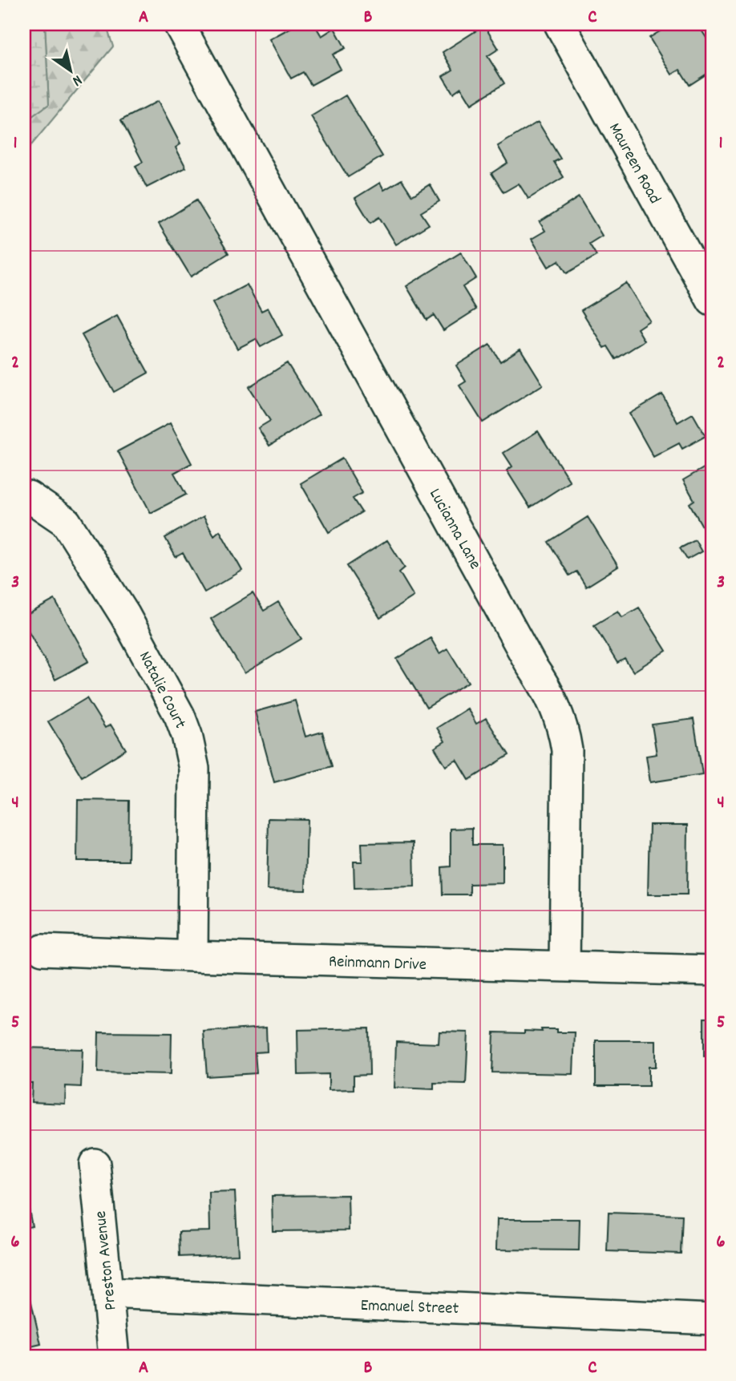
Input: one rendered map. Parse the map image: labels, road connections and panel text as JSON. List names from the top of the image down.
{
  "streets": {
    "street": [
      "Maureen Road",
      "Lucianna Lane",
      "Natalie Court",
      "Reinmann Drive",
      "Preston Avenue",
      "Emanuel Street"
    ]
  },
  "crossings": [
    ["Lucianna Lane", "Reinmann Drive"],
    ["Natalie Court", "Reinmann Drive"],
    ["Preston Avenue", "Emanuel Street"]
  ],
  "north": "bottom right",
  "grid": {
    "columns": ["A", "B", "C"],
    "rows": [
      "1",
      "2",
      "3",
      "4",
      "5",
      "6"
    ]
  }
}
